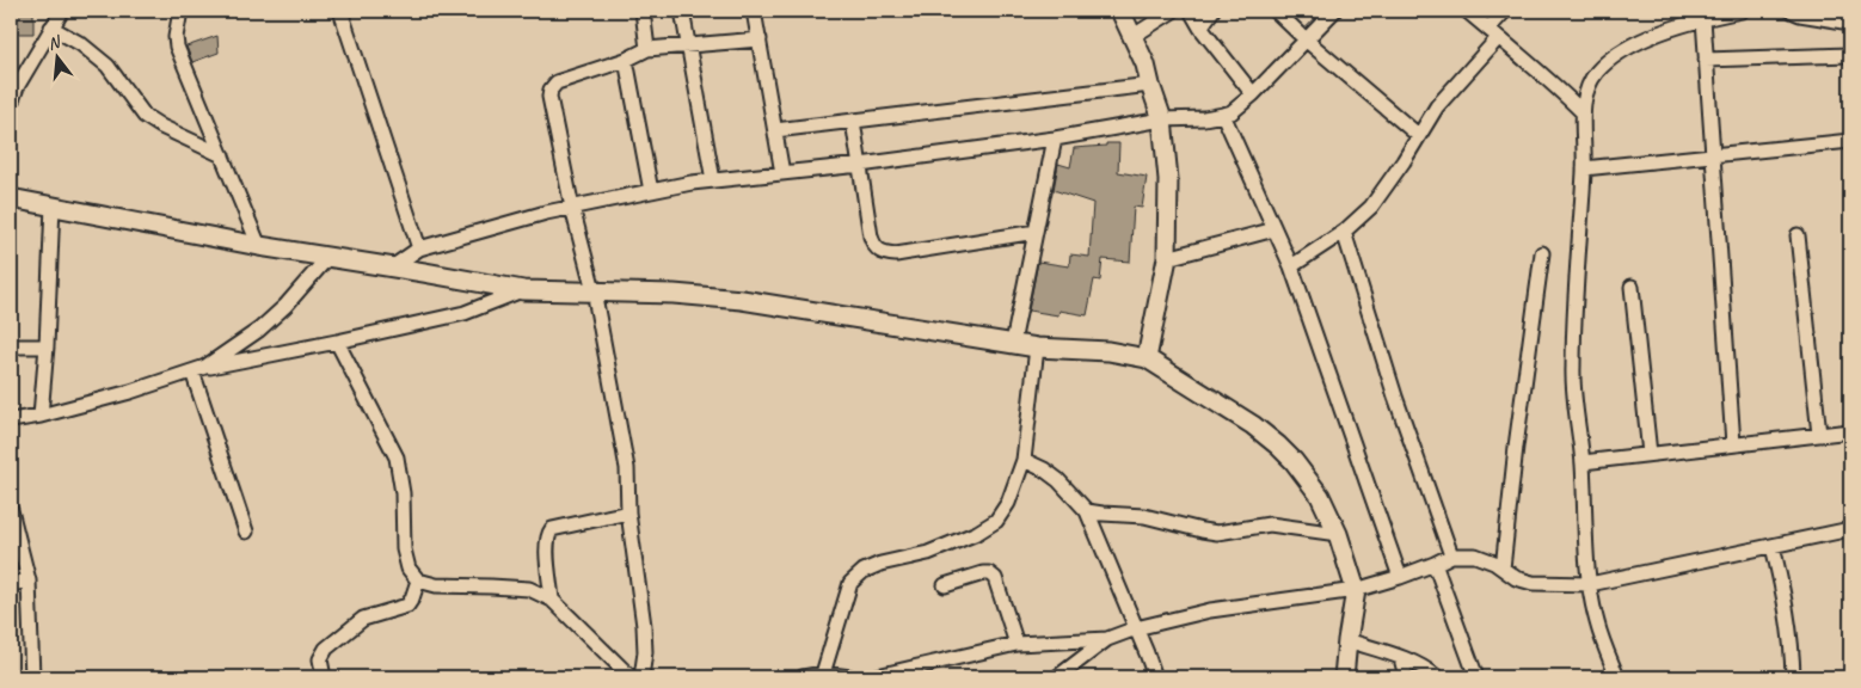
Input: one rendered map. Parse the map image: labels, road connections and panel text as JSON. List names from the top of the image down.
{
  "north": "top"
}
